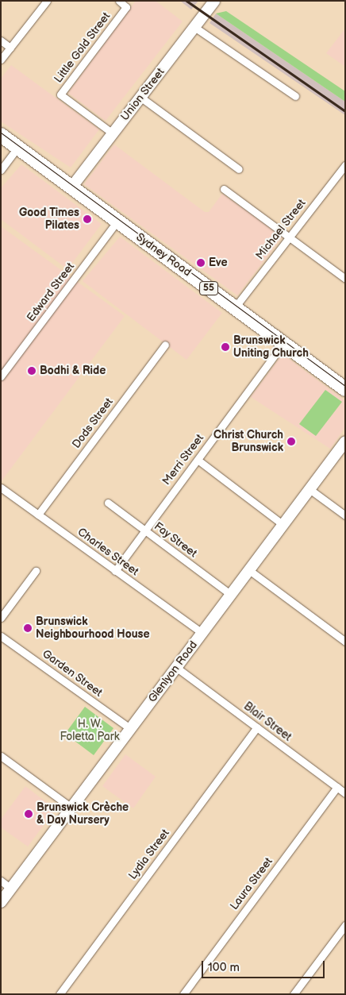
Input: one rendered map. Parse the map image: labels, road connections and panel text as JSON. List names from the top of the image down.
{
  "streets": {
    "highway": ["Sydney Road", "55"],
    "street": [
      "Little Gold Street",
      "Union Street",
      "Michael Street",
      "Edward Street",
      "Dods Street",
      "Merri Street",
      "Fay Street",
      "Charles Street",
      "Glenlyon Road",
      "Garden Street",
      "Blair Street",
      "Lydia Street",
      "Laura Street"
    ]
  },
  "crossings": [
    ["Little Gold Street", "Union Street"],
    ["Union Street", "Sydney Road"],
    ["Michael Street", "Sydney Road"],
    ["Sydney Road", "Edward Street"],
    ["Sydney Road", "Merri Street"],
    ["Dods Street", "Charles Street"],
    ["Merri Street", "Fay Street"],
    ["Merri Street", "Charles Street"],
    ["Fay Street", "Glenlyon Road"],
    ["Charles Street", "Glenlyon Road"],
    ["Glenlyon Road", "Garden Street"],
    ["Glenlyon Road", "Blair Street"],
    ["Blair Street", "Lydia Street"],
    ["Blair Street", "Laura Street"]
  ],
  "parks": ["H. W. Foletta Park"],
  "places": [
    "Good Times Pilates",
    "Eve",
    "Brunswick Uniting Church",
    "Bodhi & Ride",
    "Christ Church Brunswick",
    "Brunswick Neighbourhood House",
    "Brunswick Crèche & Day Nursery"
  ],
  "scale_bar": "100 m"
}
